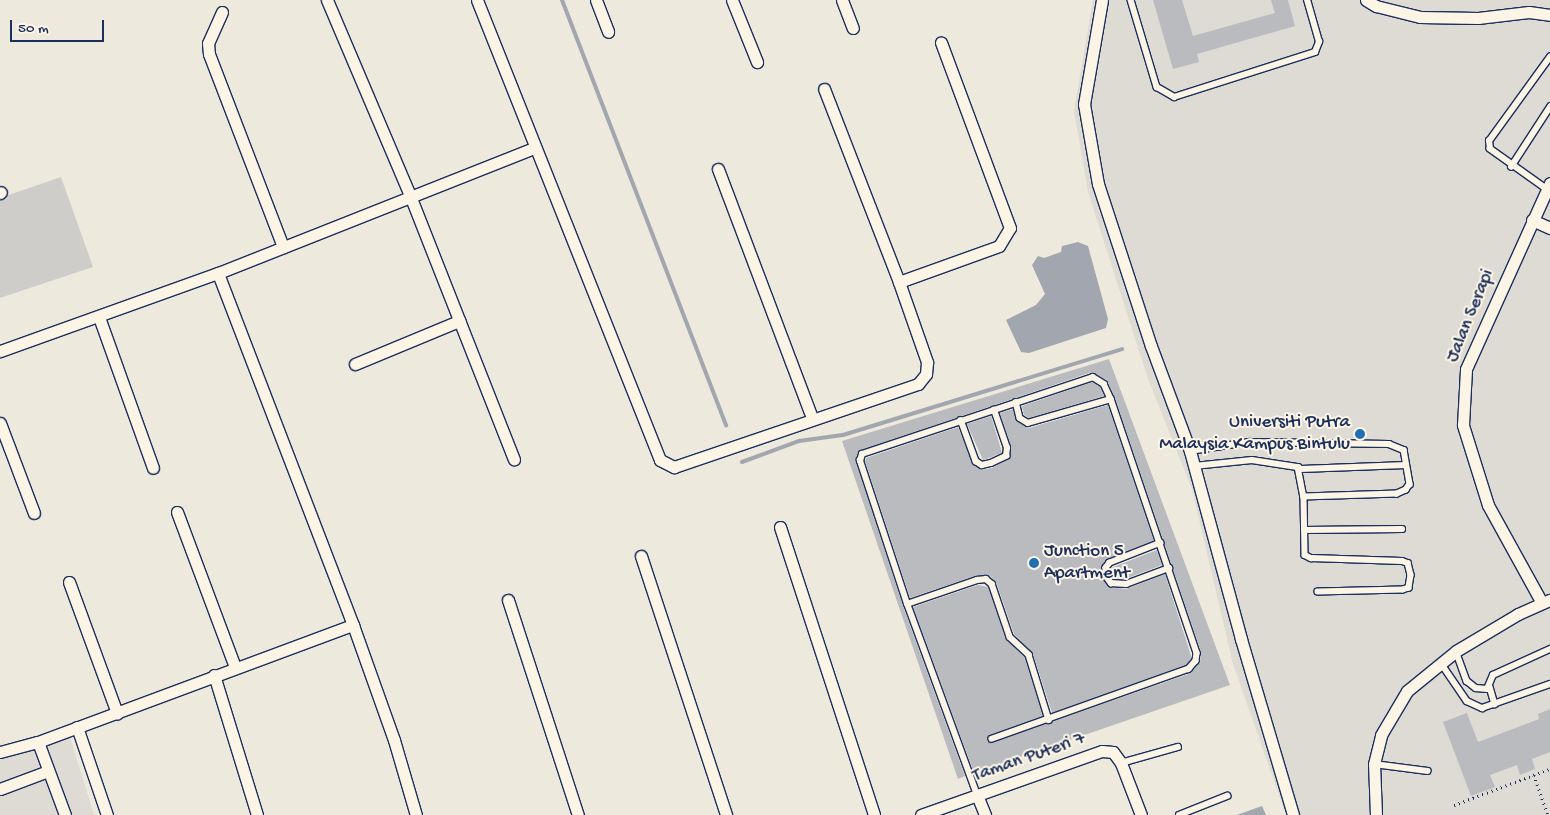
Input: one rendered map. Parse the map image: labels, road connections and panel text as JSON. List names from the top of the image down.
{
  "streets": {
    "street": ["Jalan Serapi", "Taman Puteri 7"]
  },
  "places": ["Universiti Putra Malaysia Kampus Bintulu", "Junction 5 Apartment"],
  "scale_bar": "50 m"
}
